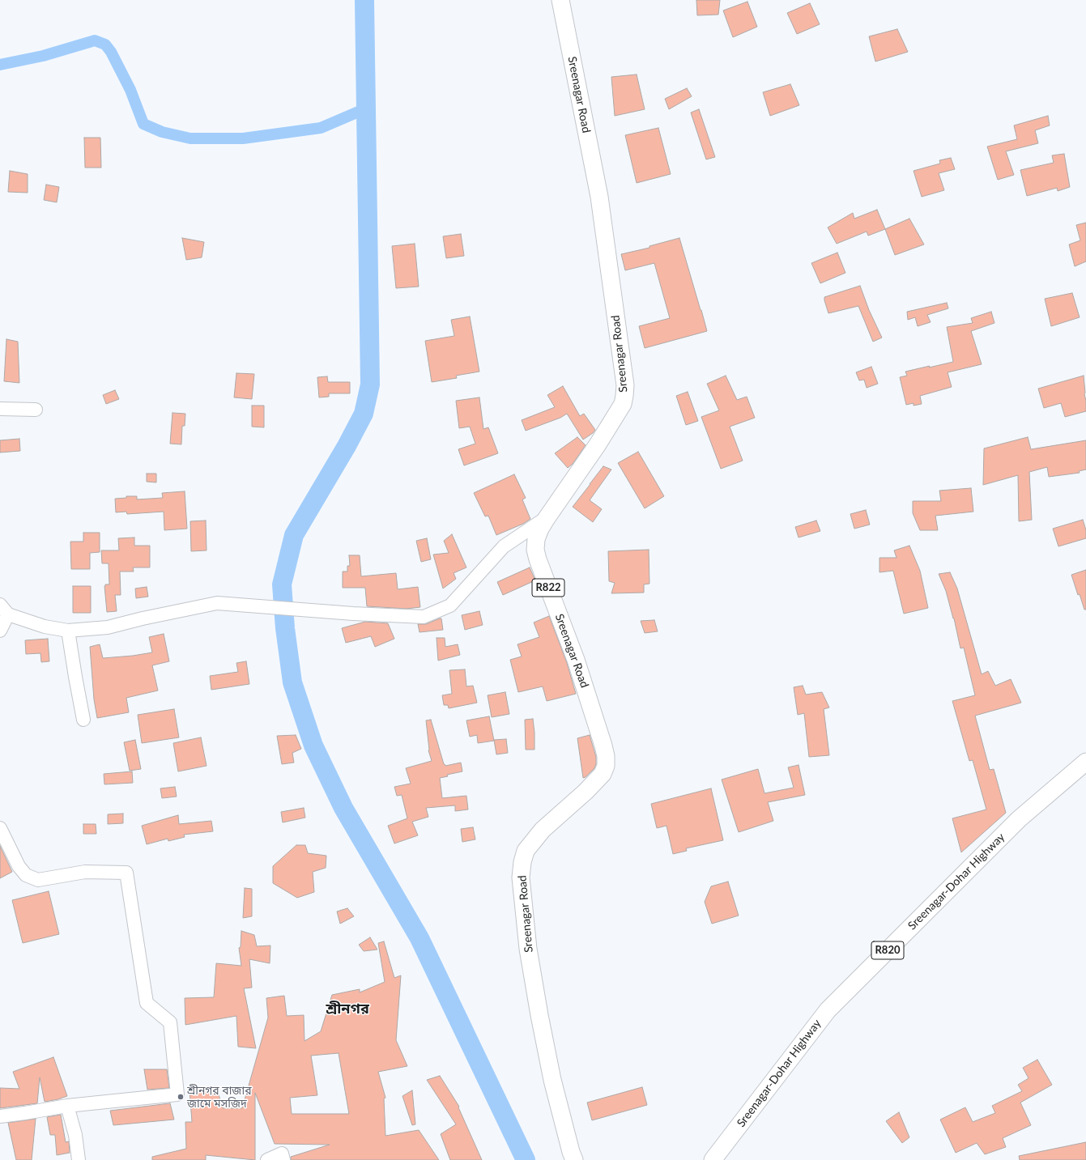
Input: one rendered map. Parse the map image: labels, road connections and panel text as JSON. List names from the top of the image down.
{
  "streets": {
    "main road": [
      "Sreenagar Road",
      "R822",
      "Sreenagar-Dohar Highway",
      "R820"
    ]
  },
  "districts": ["শ্রীনগর"],
  "places": ["শ্রীনগর বাজার জামে মসজিদ"]
}
